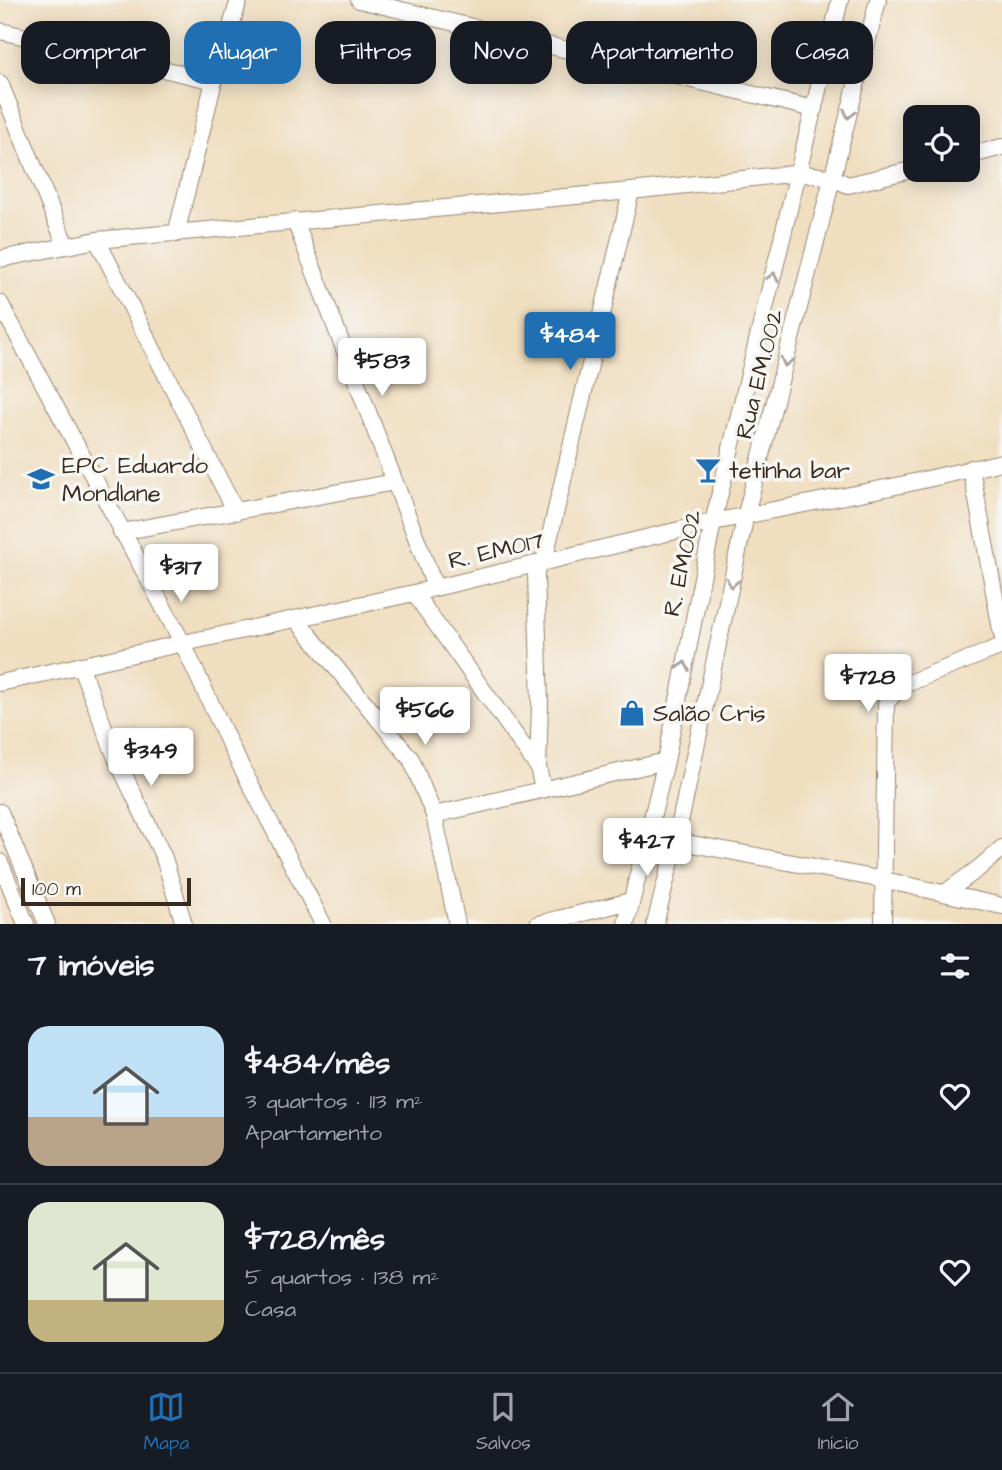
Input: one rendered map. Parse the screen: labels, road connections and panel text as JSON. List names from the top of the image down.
{
  "streets": {
    "street": ["Rua EM.002", "R. EM017", "R. EM002"]
  },
  "crossings": [
    ["Rua EM.002", "R. EM017"],
    ["R. EM017", "R. EM002"]
  ],
  "one_way": ["Rua EM.002", "R. EM002"],
  "places": {
    "bar": ["tetinha bar"],
    "school or university": ["EPC Eduardo Mondlane"],
    "shop": ["Salão Cris"]
  },
  "scale_bar": "100 m",
  "page": {
    "chip": [
      "Comprar",
      "Alugar",
      "Filtros",
      "Novo",
      "Apartamento",
      "Casa"
    ],
    "price": [
      "$484",
      "$583",
      "$317",
      "$728",
      "$566",
      "$349",
      "$427"
    ],
    "scale": "100 m",
    "heading": "7 imóveis",
    "list": [
      {
        "name": "$484/mês",
        "note": "3 quartos · 113 m² · Apartamento"
      },
      {
        "name": "$728/mês",
        "note": "5 quartos · 138 m² · Casa"
      }
    ],
    "tabs": ["Mapa", "Salvos", "Início"]
  }
}
